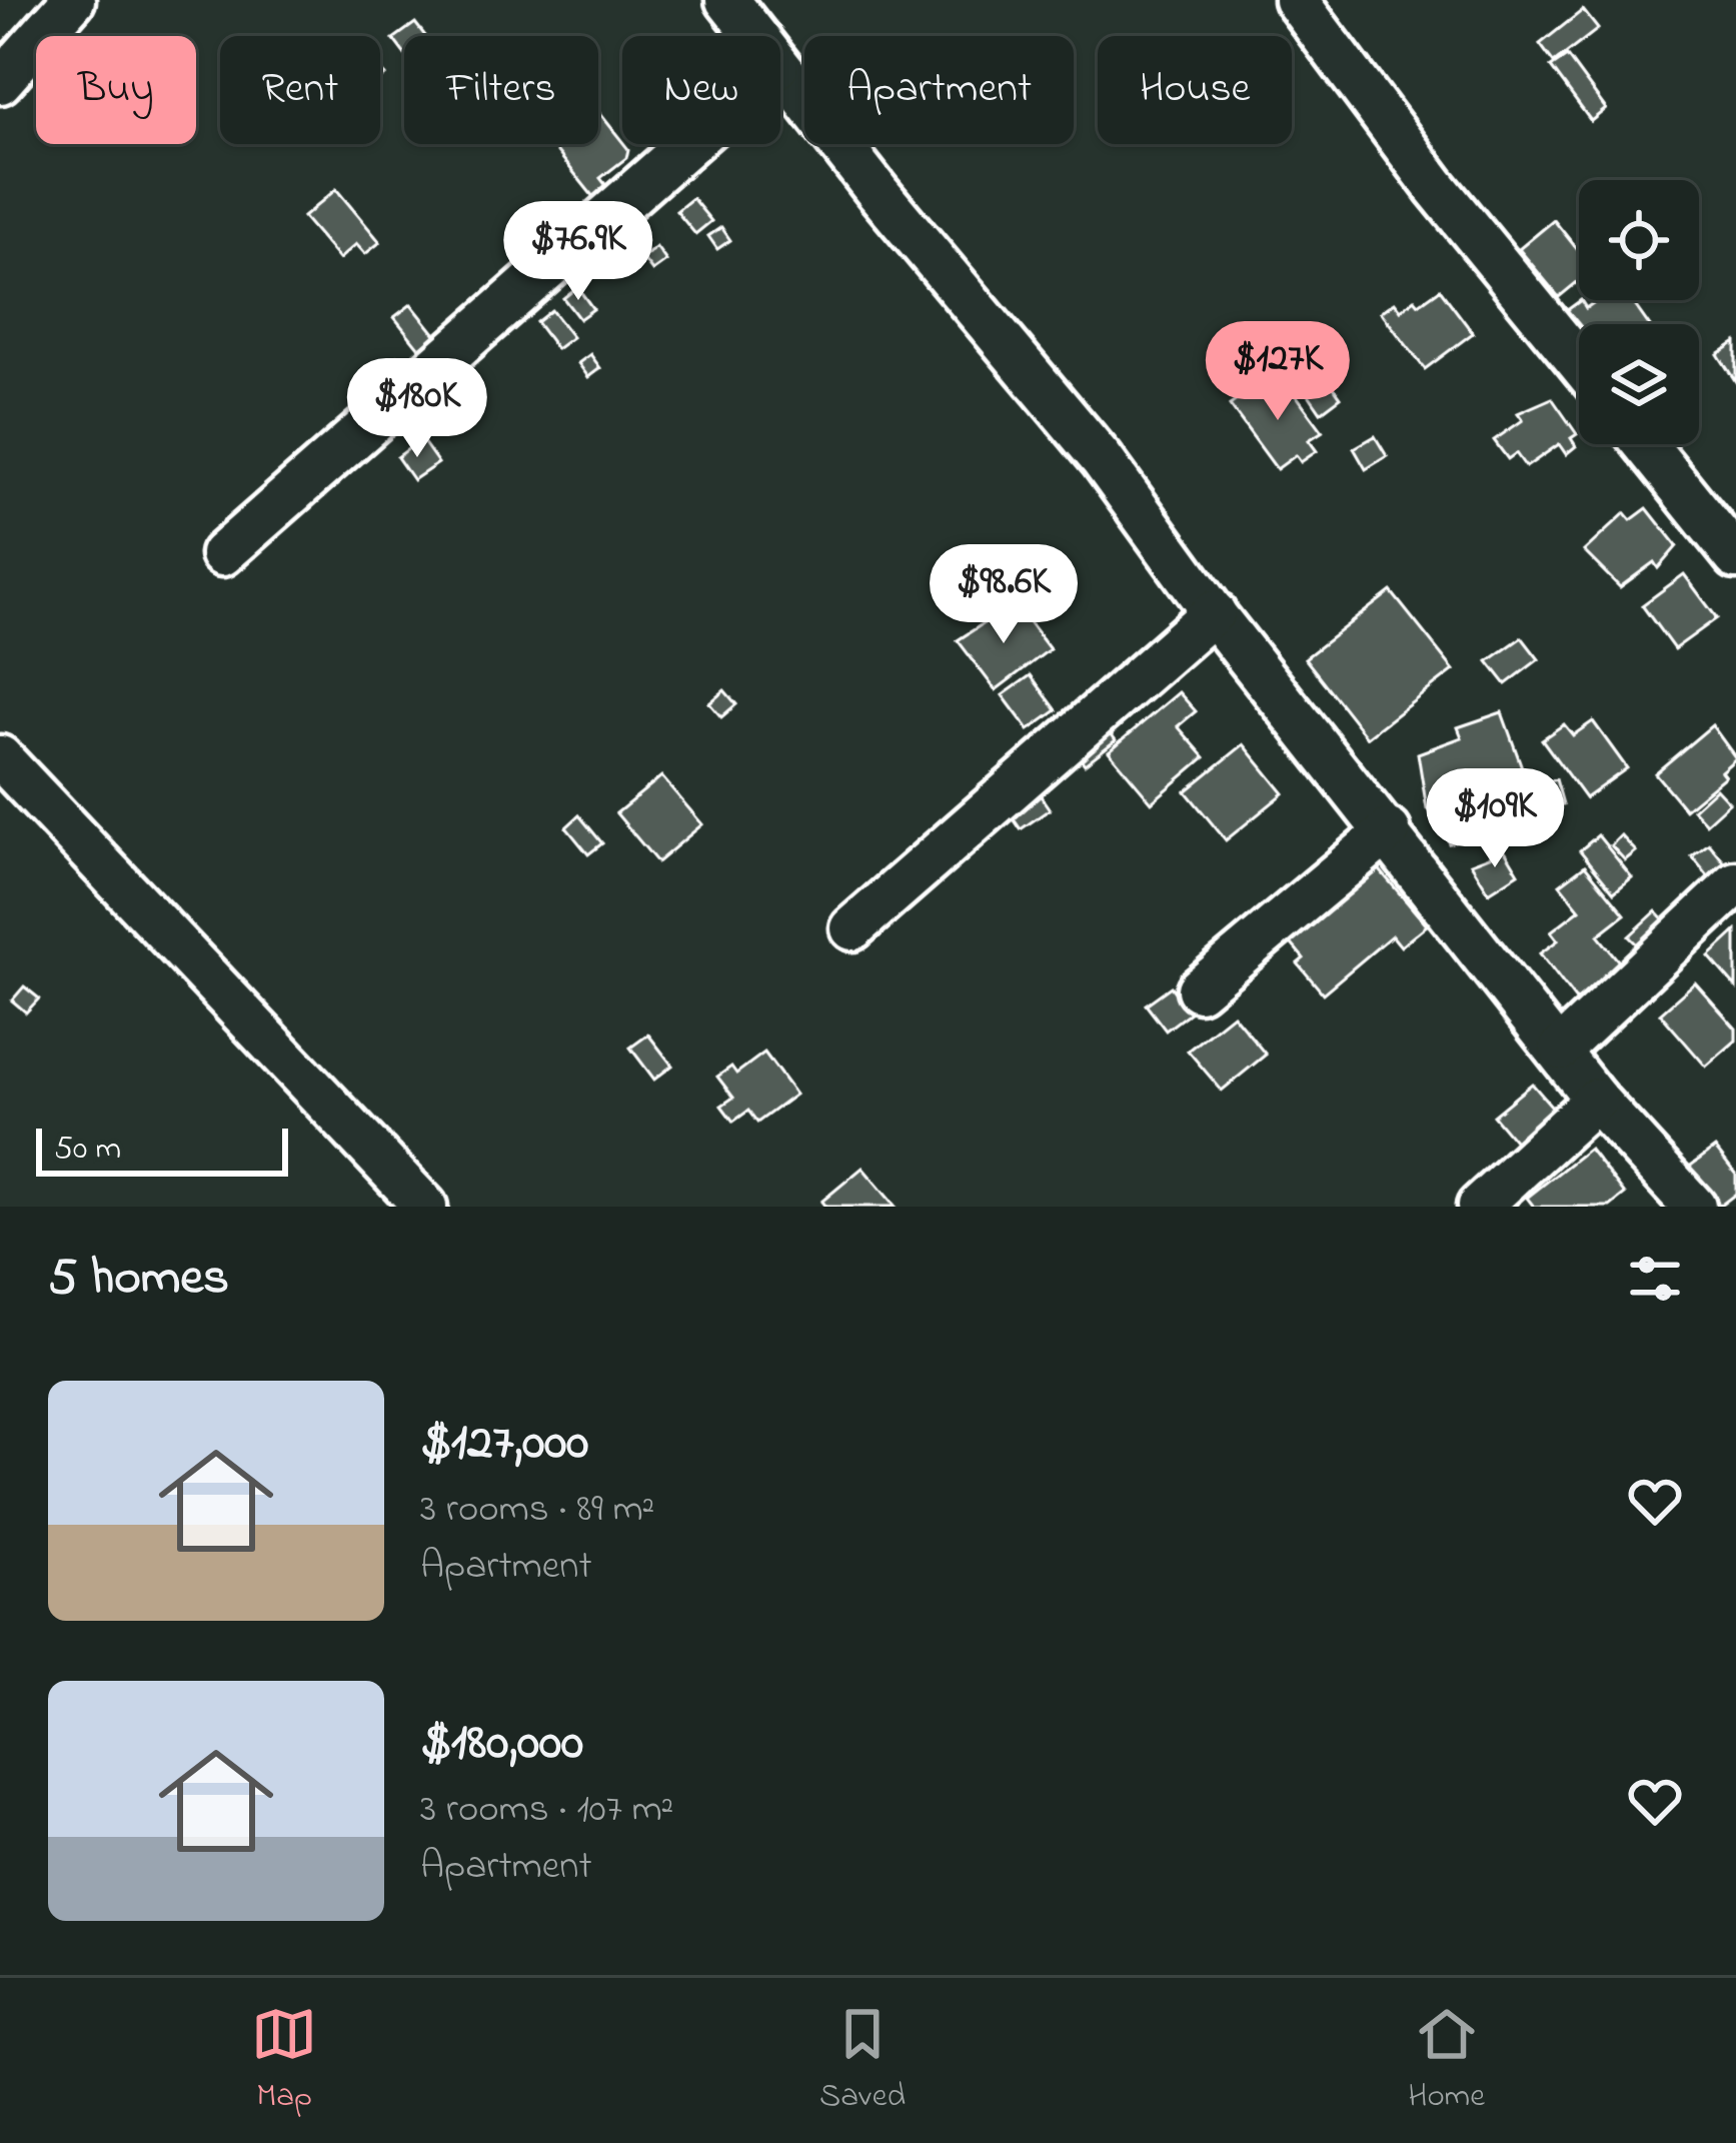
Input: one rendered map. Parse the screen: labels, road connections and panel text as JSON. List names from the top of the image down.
{
  "scale_bar": "50 m",
  "page": {
    "chip": [
      "Buy",
      "Rent",
      "Filters",
      "New",
      "Apartment",
      "House"
    ],
    "price": [
      "$76.9K",
      "$127K",
      "$180K",
      "$98.6K",
      "$109K"
    ],
    "scale": "50 m",
    "heading": "5 homes",
    "list": [
      {
        "name": "$127,000",
        "note": "3 rooms · 89 m² · Apartment"
      },
      {
        "name": "$180,000",
        "note": "3 rooms · 107 m² · Apartment"
      }
    ],
    "tabs": ["Map", "Saved", "Home"]
  }
}
